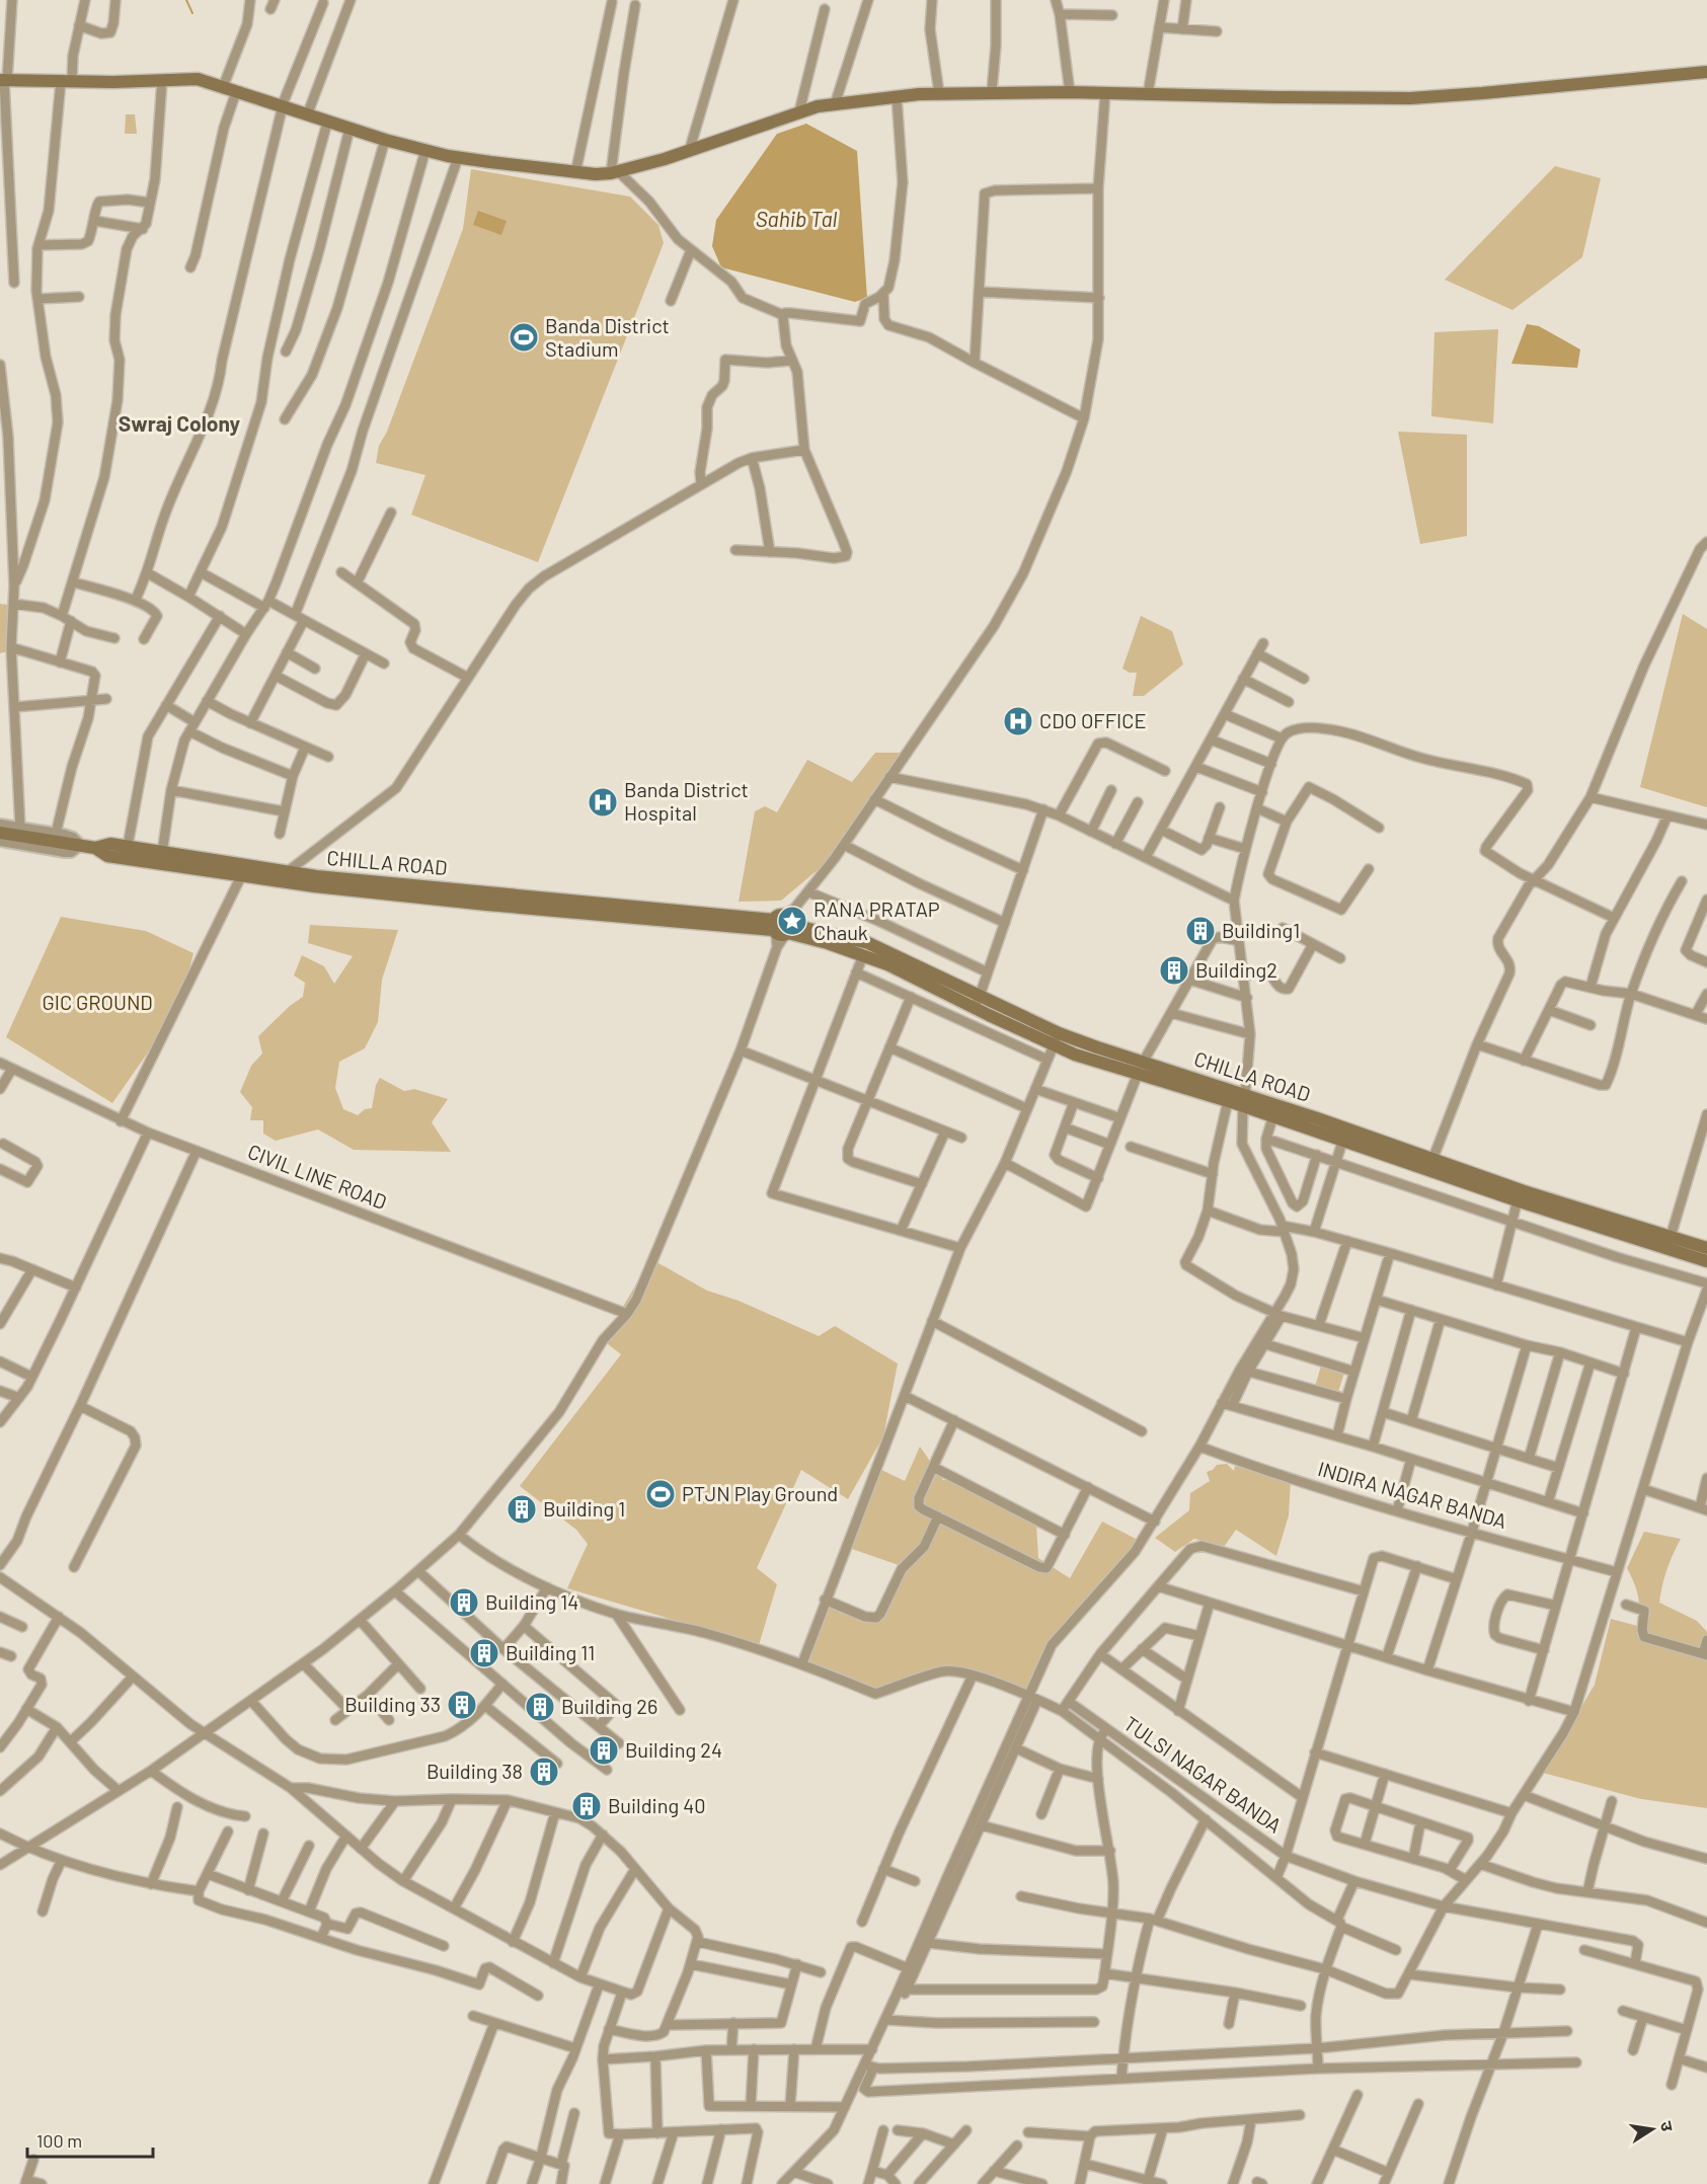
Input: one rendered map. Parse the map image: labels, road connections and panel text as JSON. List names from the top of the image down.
{
  "streets": {
    "main road": ["CHILLA ROAD"],
    "street": ["CIVIL LINE ROAD", "INDIRA NAGAR BANDA", "TULSI NAGAR BANDA"]
  },
  "districts": ["Swraj Colony"],
  "water": ["Sahib Tal"],
  "parks": ["GIC GROUND"],
  "places": {
    "sports": ["Banda District Stadium", "PTJN Play Ground"],
    "hospital": ["CDO OFFICE", "Banda District Hospital"],
    "place": ["RANA PRATAP Chauk"],
    "building": [
      "Building1",
      "Building2",
      "Building 1",
      "Building 14",
      "Building 11",
      "Building 33",
      "Building 26",
      "Building 24",
      "Building 38",
      "Building 40"
    ]
  },
  "scale_bar": "100 m",
  "north": "right"
}
